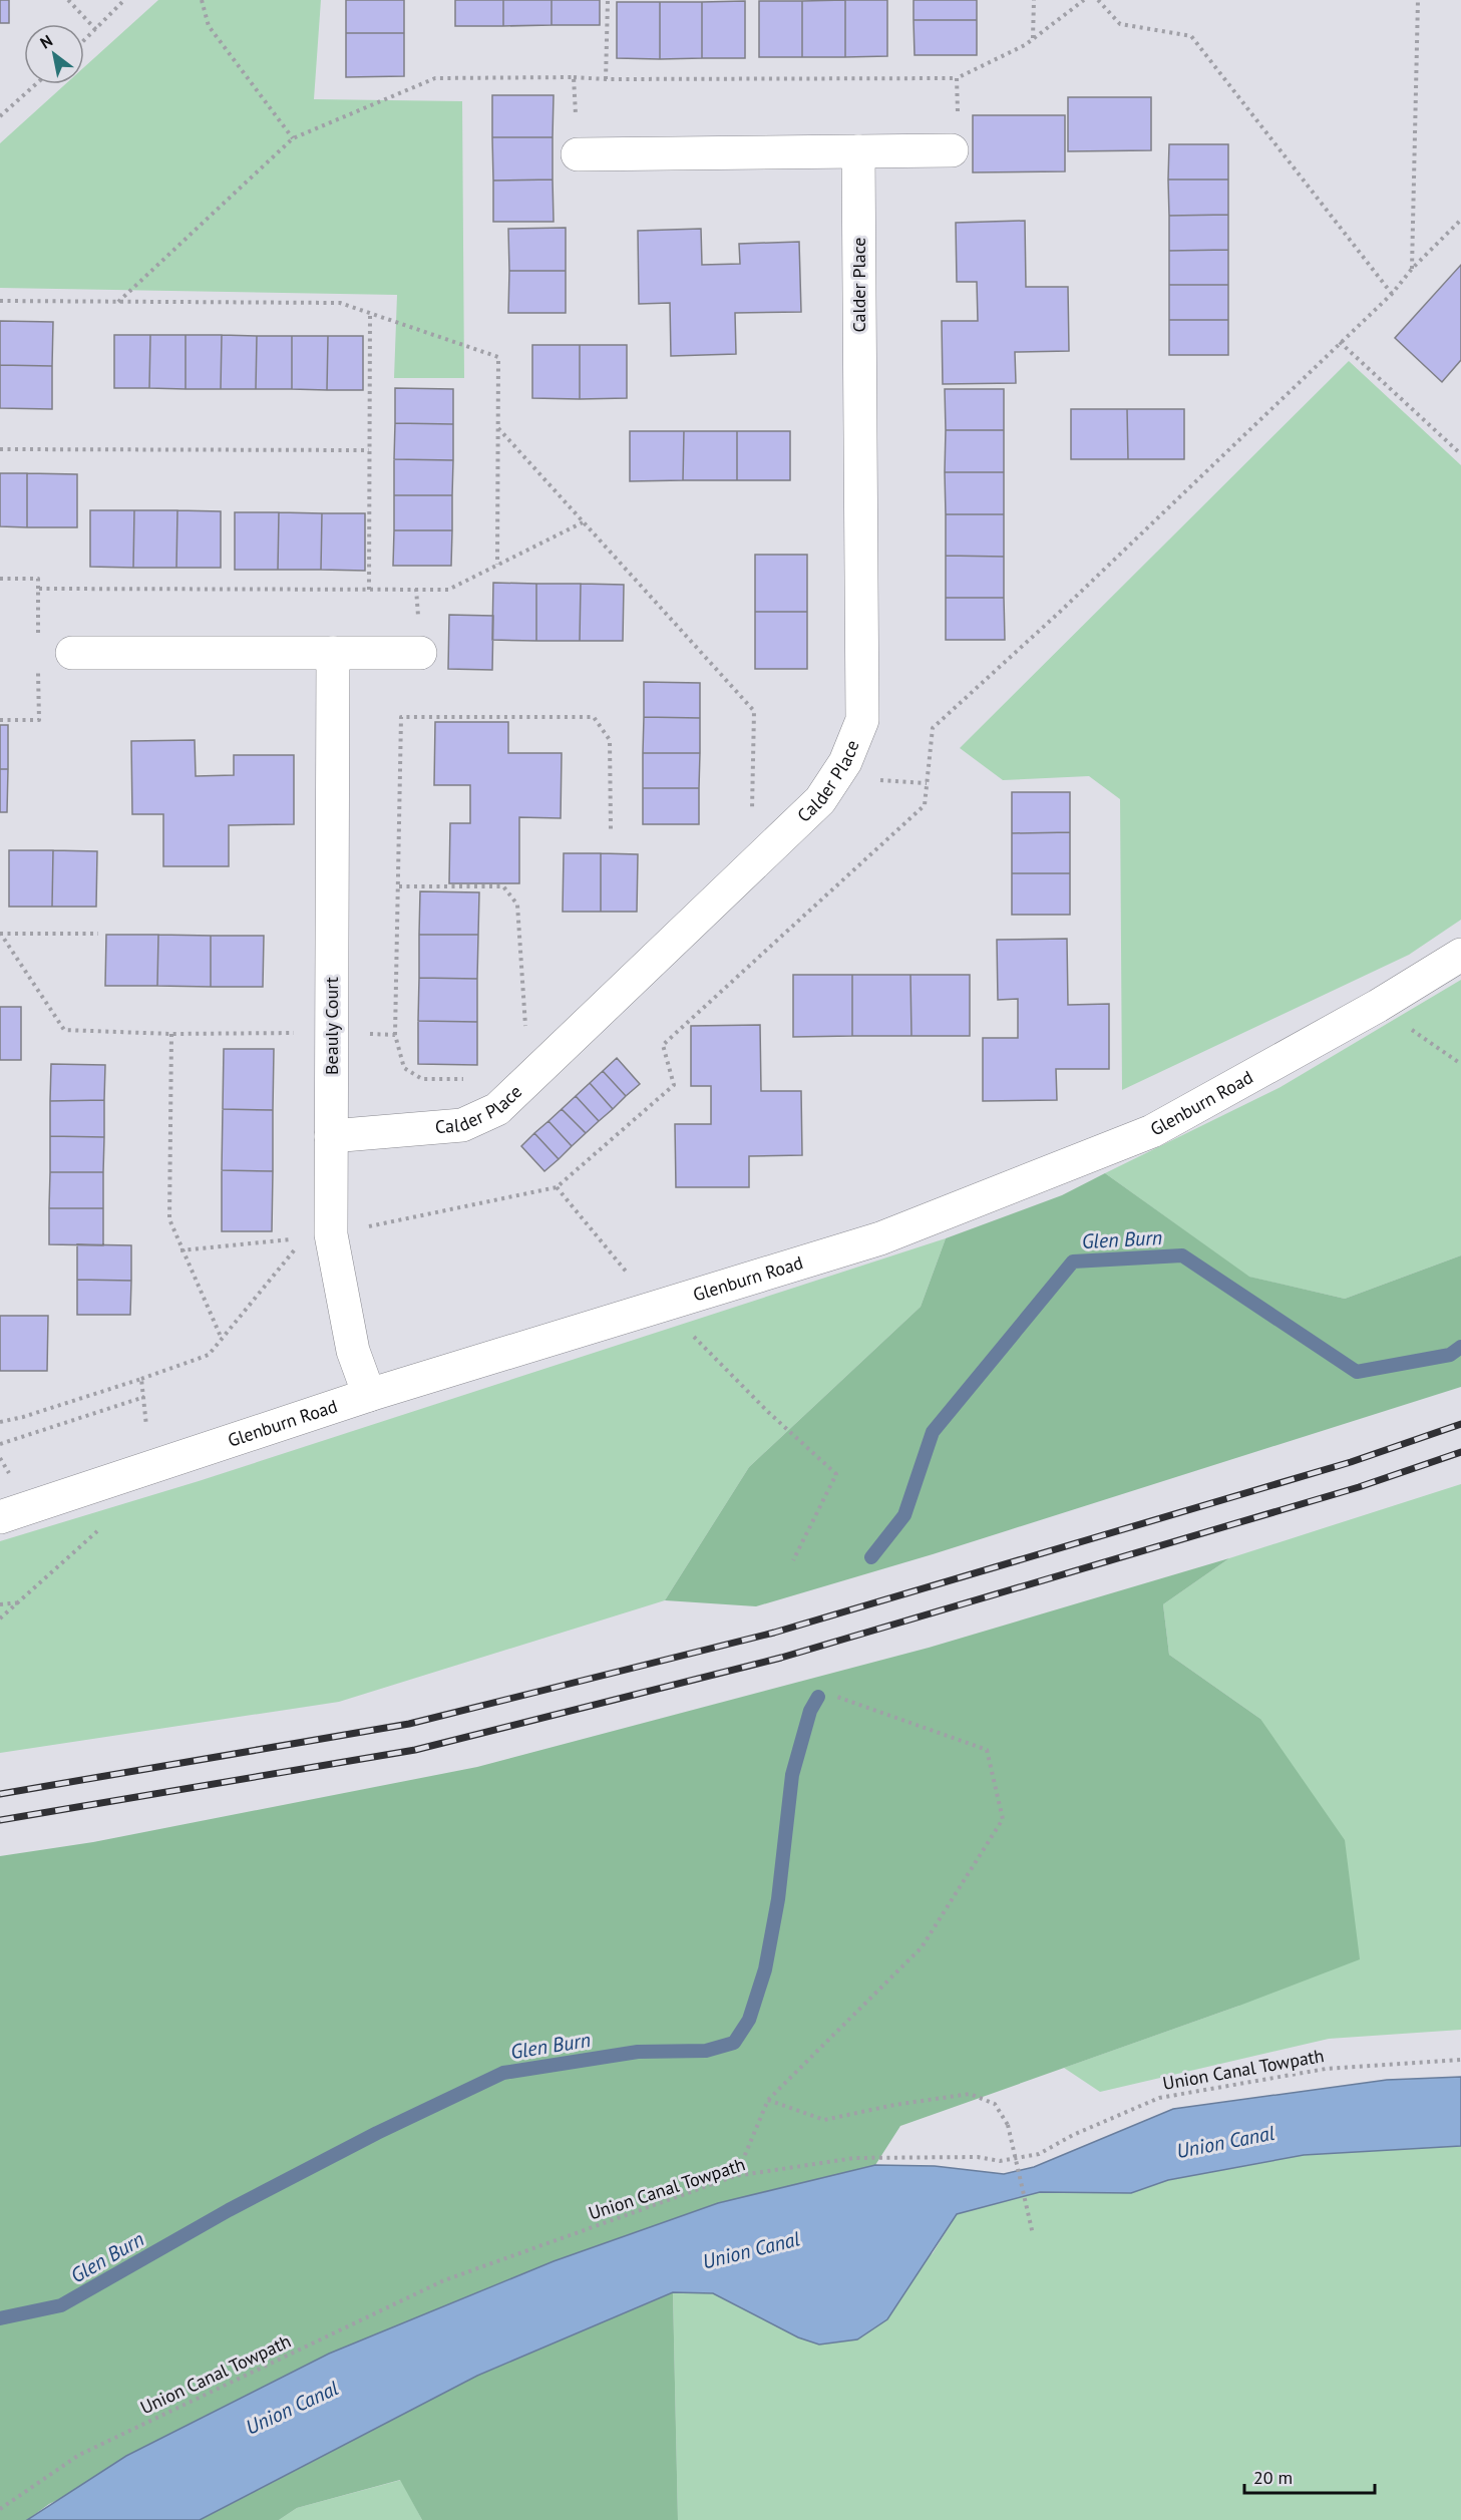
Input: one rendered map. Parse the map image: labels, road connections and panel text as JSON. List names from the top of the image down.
{
  "streets": {
    "street": ["Calder Place", "Beauly Court", "Glenburn Road"],
    "path": ["Union Canal Towpath"]
  },
  "crossings": [
    ["Calder Place", "Beauly Court"],
    ["Beauly Court", "Glenburn Road"]
  ],
  "water": ["Glen Burn", "Union Canal"],
  "scale_bar": "20 m",
  "north": "top left"
}
